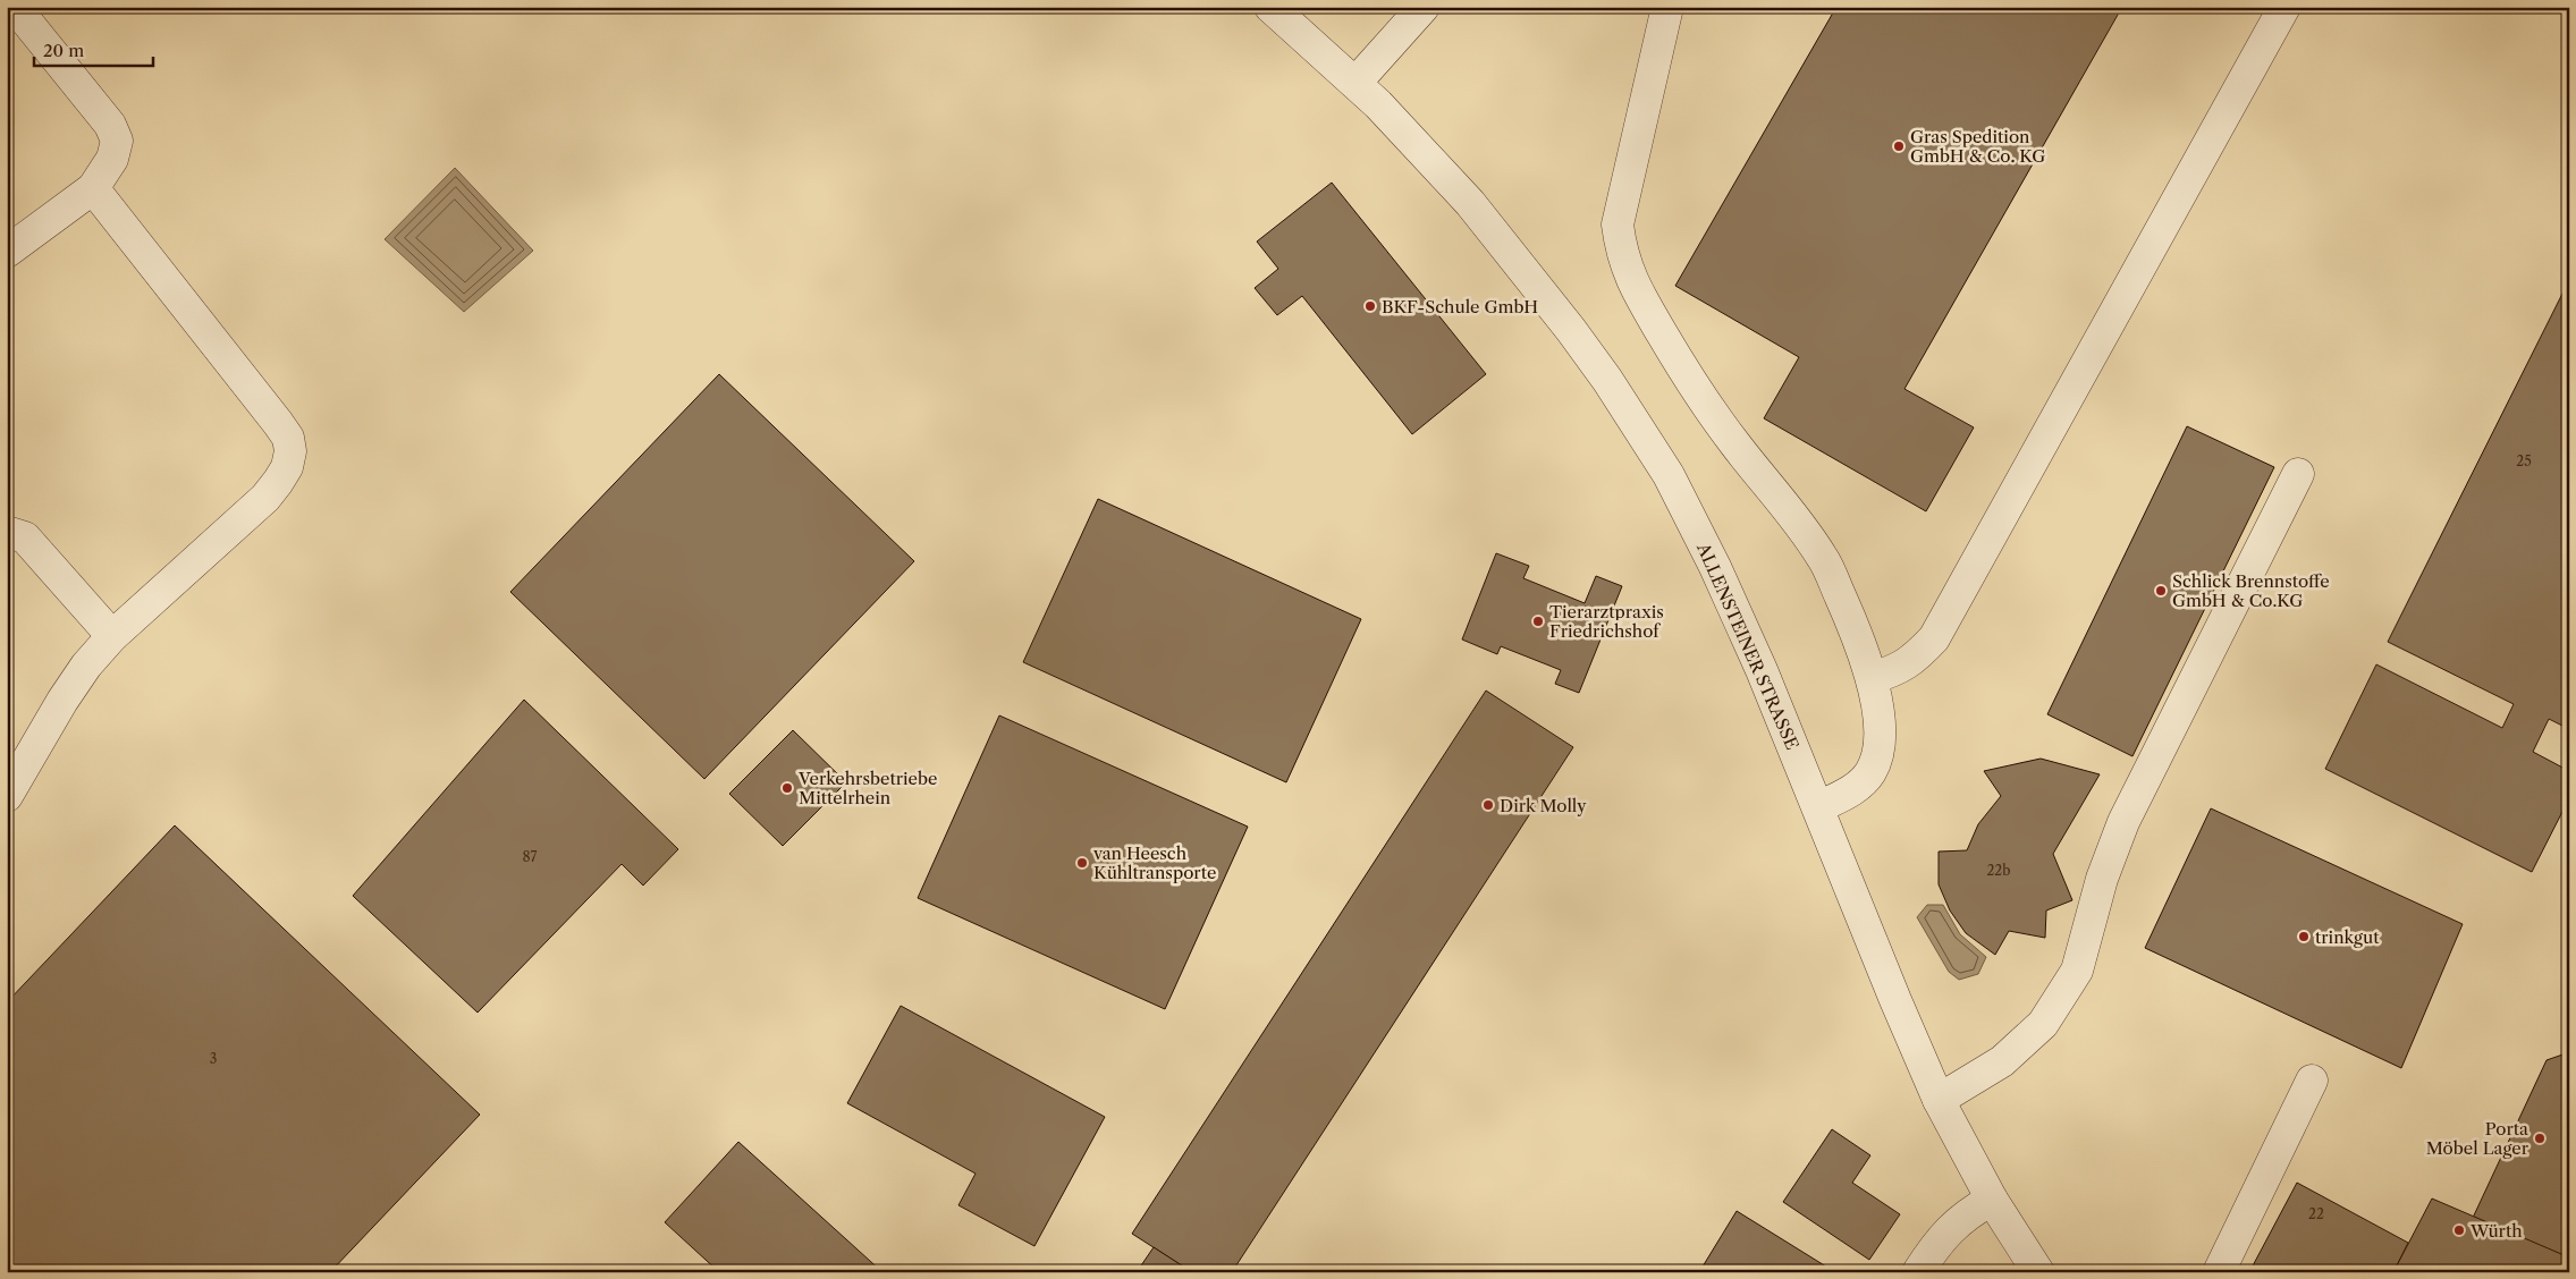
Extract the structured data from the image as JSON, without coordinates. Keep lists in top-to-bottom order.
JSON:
{
  "streets": {
    "street": ["ALLENSTEINER STRASSE"]
  },
  "places": [
    "Gras Spedition GmbH & Co. KG",
    "BKF-Schule GmbH",
    "Schlick Brennstoffe GmbH & Co.KG",
    "Tierarztpraxis Friedrichshof",
    "Verkehrsbetriebe Mittelrhein",
    "Dirk Molly",
    "van Heesch Kühltransporte",
    "trinkgut",
    "Porta Möbel Lager",
    "Würth"
  ],
  "house_numbers": [
    "25",
    "87",
    "22b",
    "3",
    "22"
  ],
  "scale_bar": "20 m"
}
